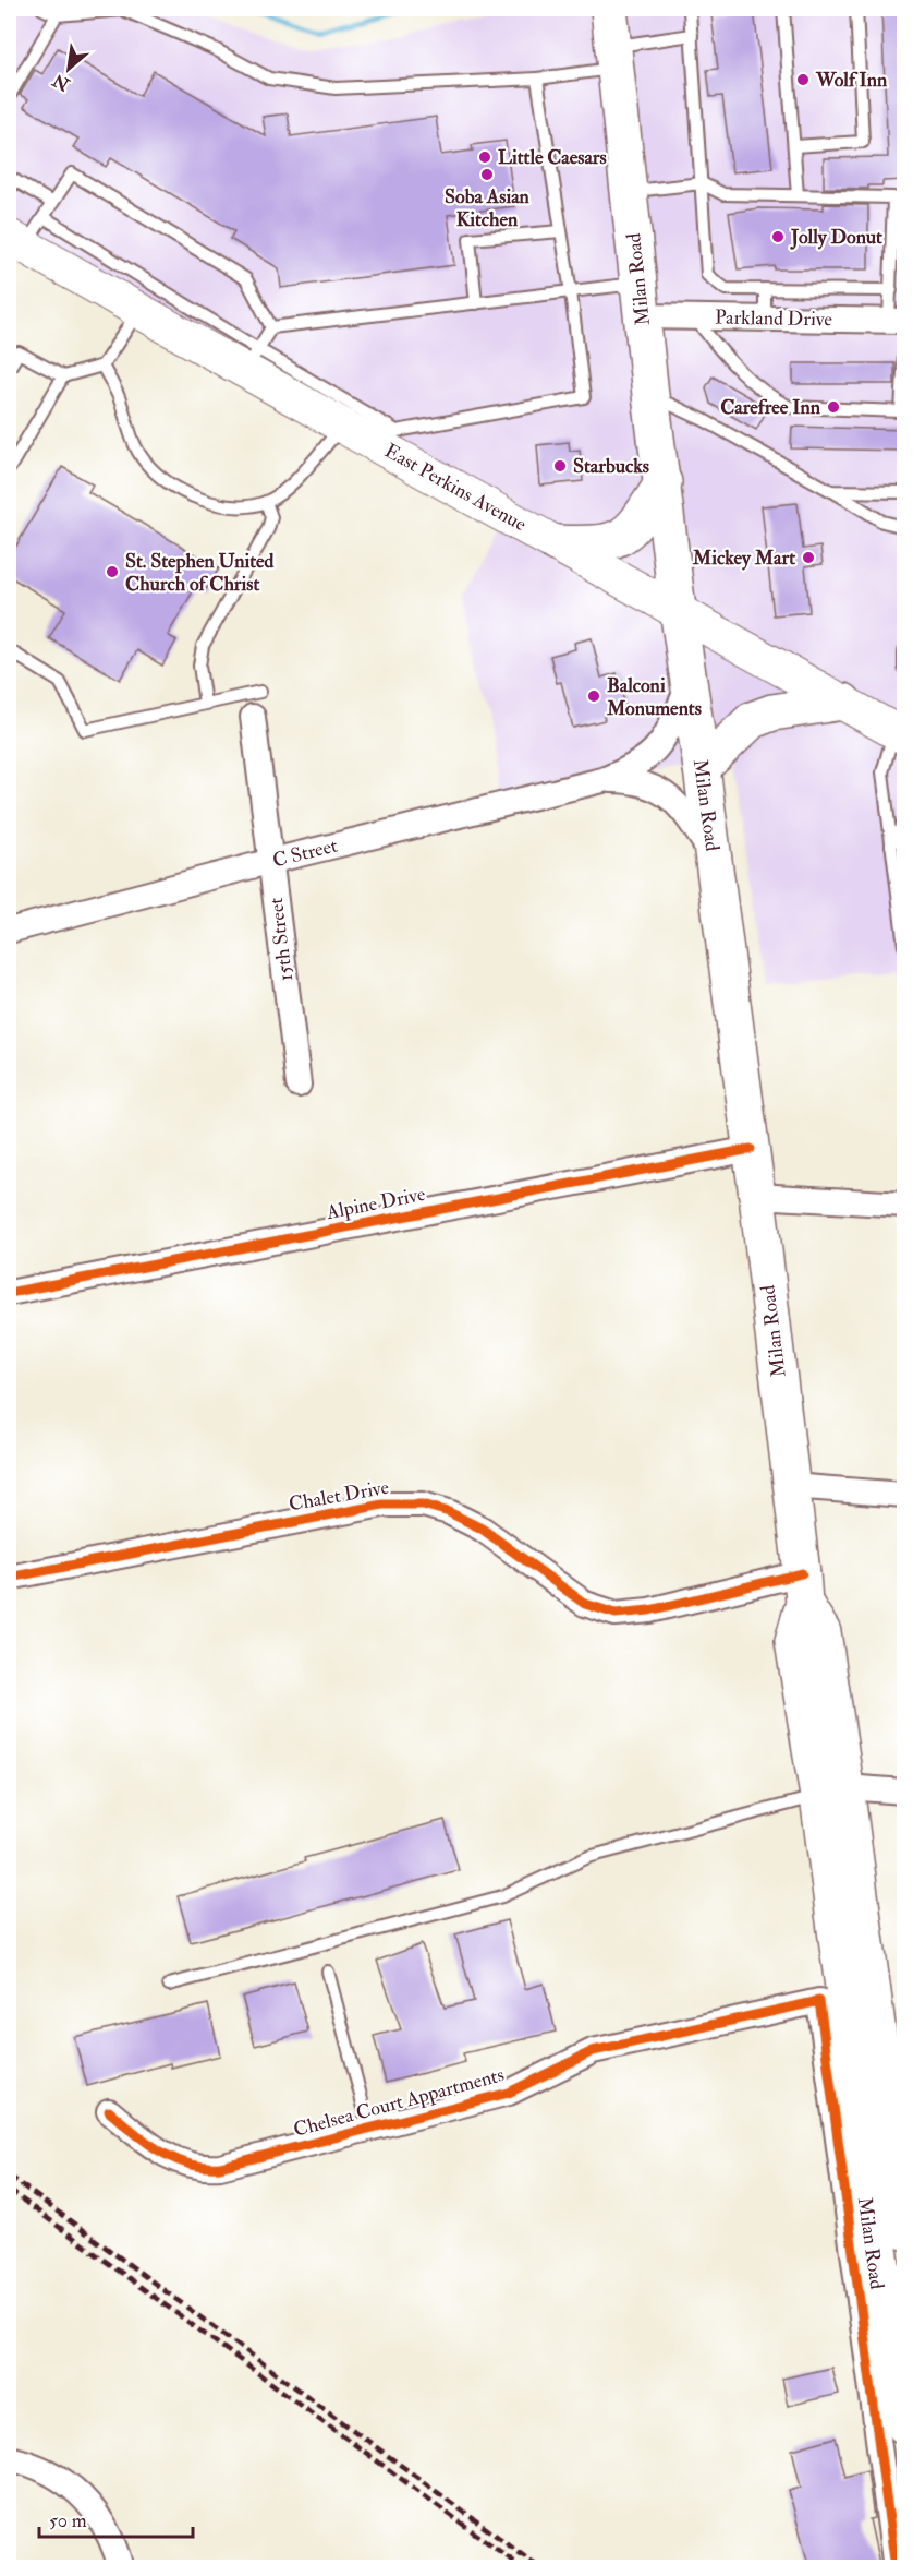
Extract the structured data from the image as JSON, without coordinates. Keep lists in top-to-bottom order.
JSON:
{
  "streets": {
    "main road": ["Milan Road", "East Perkins Avenue"],
    "street": [
      "Parkland Drive",
      "C Street",
      "15th Street",
      "Alpine Drive",
      "Chalet Drive",
      "Chelsea Court Appartments"
    ]
  },
  "crossings": [
    ["Milan Road", "Parkland Drive"],
    ["Milan Road", "East Perkins Avenue"],
    ["Milan Road", "C Street"],
    ["Milan Road", "Alpine Drive"],
    ["Milan Road", "Chalet Drive"],
    ["Milan Road", "Chelsea Court Appartments"],
    ["C Street", "15th Street"]
  ],
  "places": [
    "Wolf Inn",
    "Little Caesars",
    "Soba Asian Kitchen",
    "Jolly Donut",
    "Carefree Inn",
    "Starbucks",
    "Mickey Mart",
    "St. Stephen United Church of Christ",
    "Balconi Monuments"
  ],
  "scale_bar": "50 m",
  "north": "bottom left"
}
